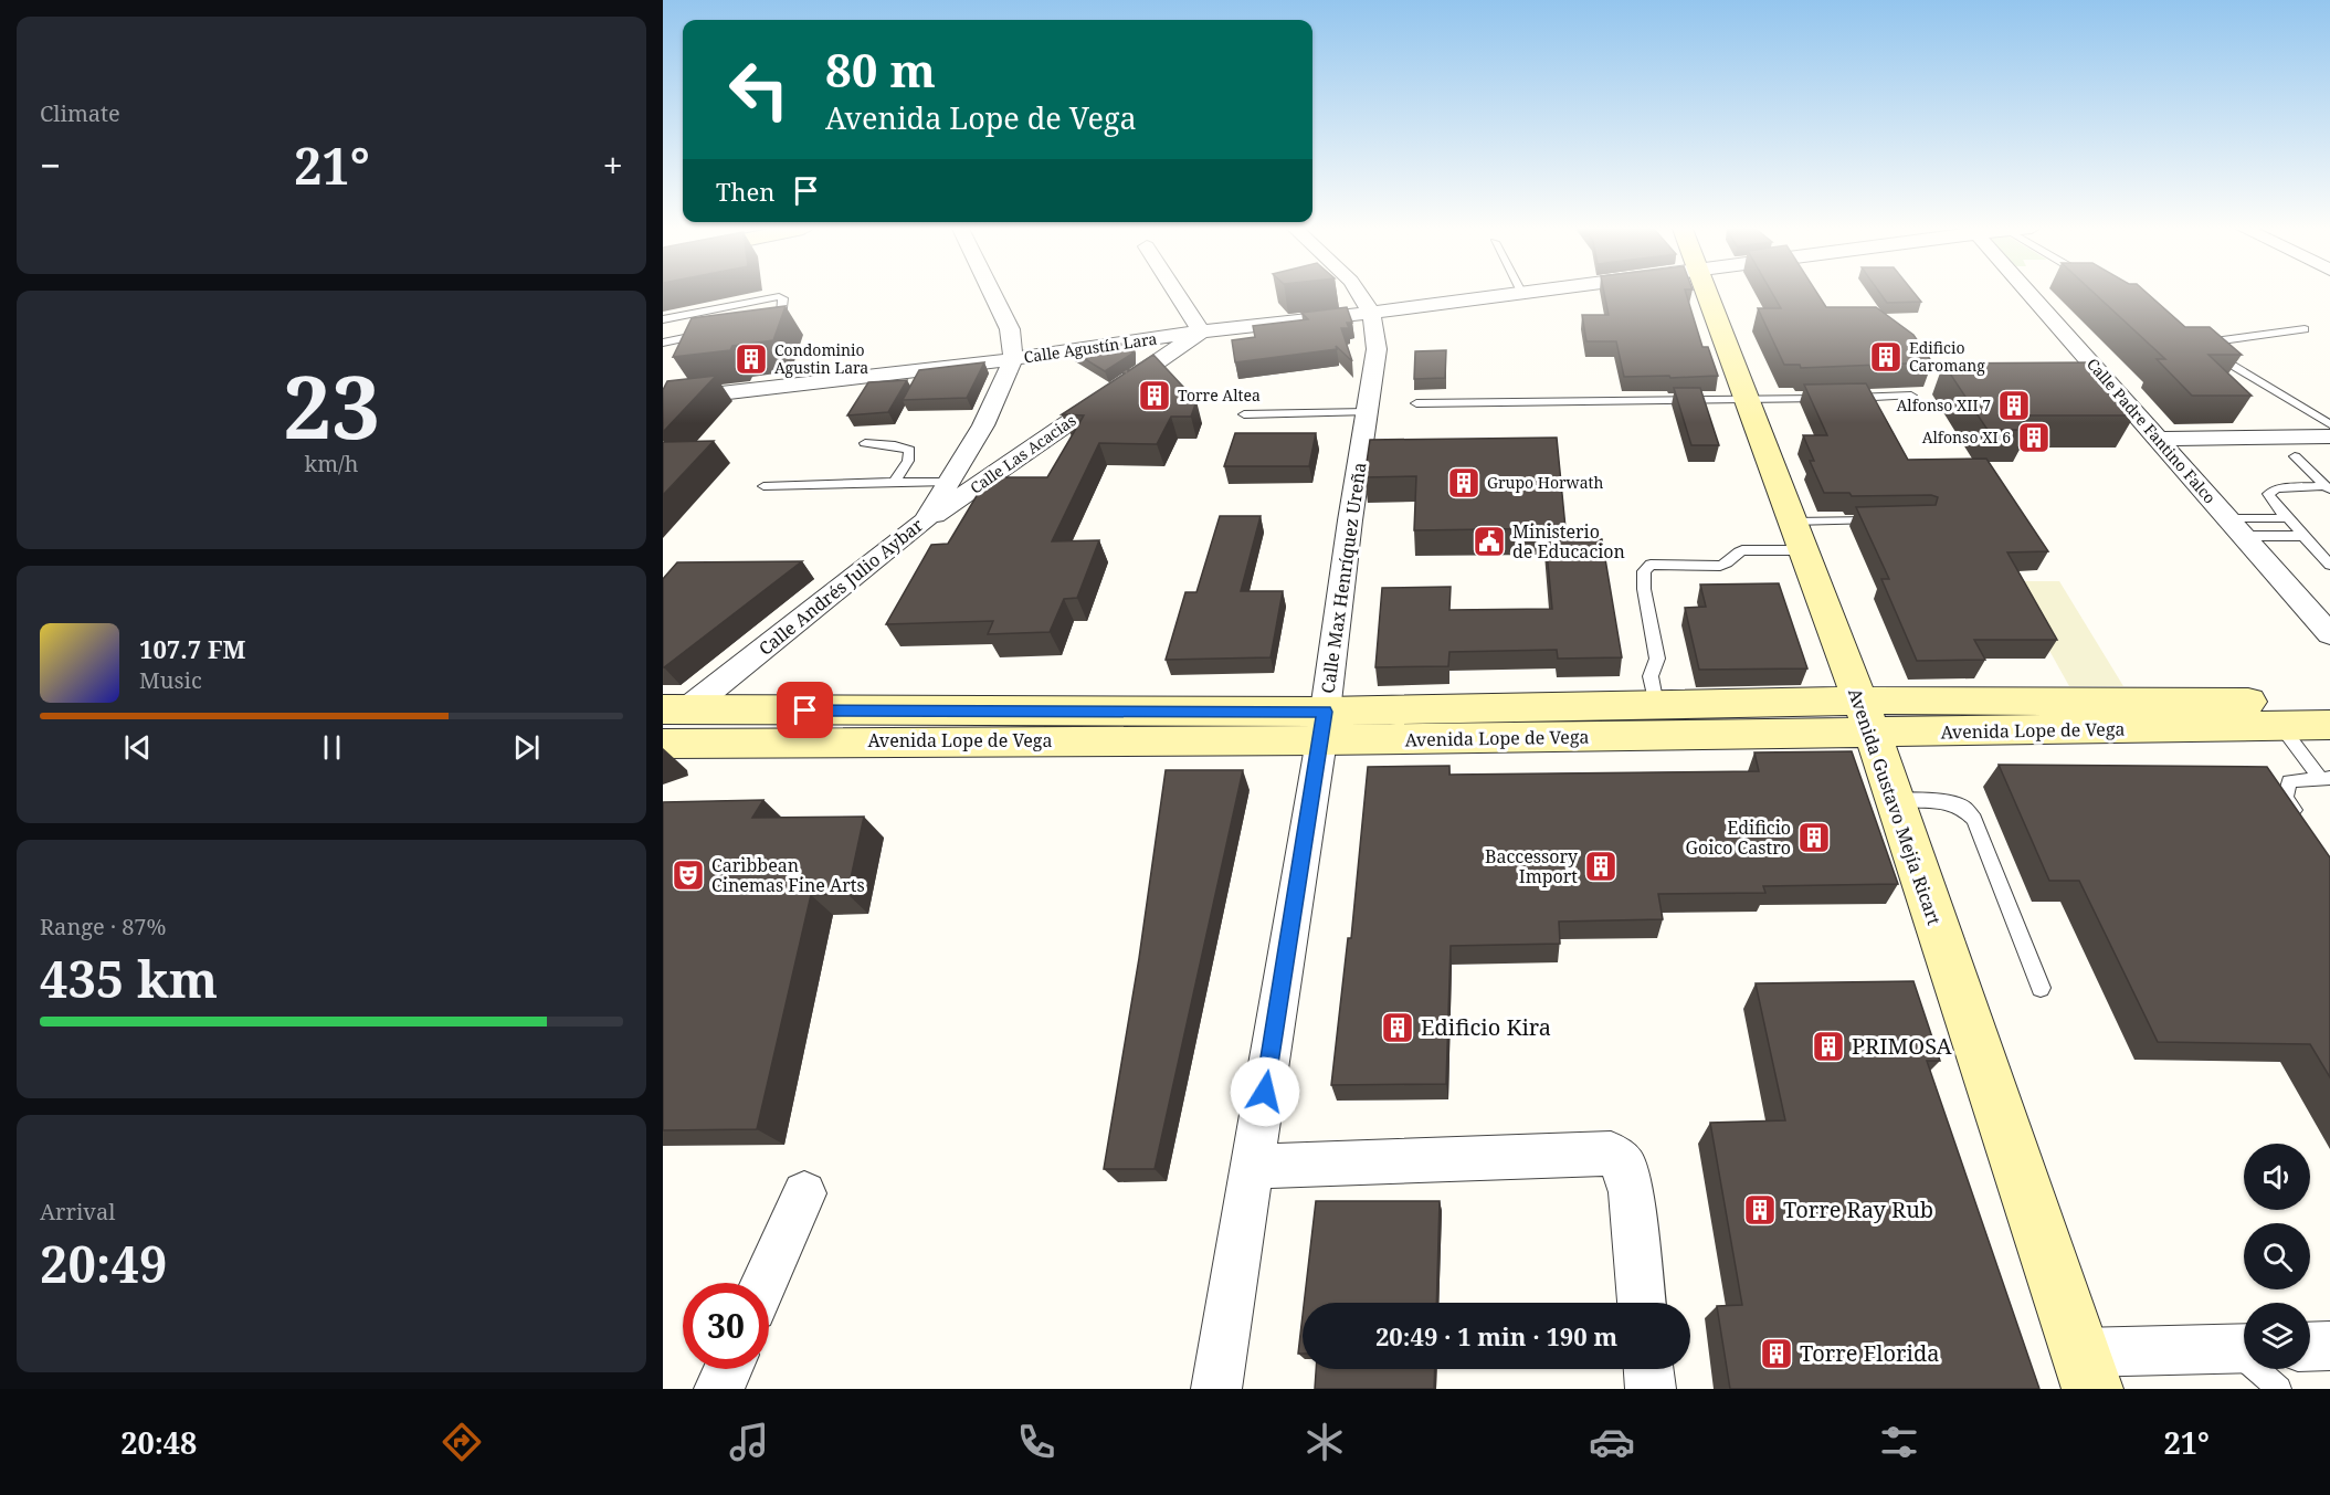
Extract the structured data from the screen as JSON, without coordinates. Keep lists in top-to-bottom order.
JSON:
{
  "streets": {
    "main road": ["Avenida Lope de Vega", "Avenida Gustavo Mejía Ricart"],
    "street": [
      "Calle Agustín Lara",
      "Calle Padre Fantino Falco",
      "Calle Las Acacias",
      "Calle Max Henríquez Ureña",
      "Calle Andrés Julio Aybar"
    ]
  },
  "crossings": [
    ["Calle Agustín Lara", "Calle Las Acacias"],
    ["Calle Agustín Lara", "Calle Max Henríquez Ureña"],
    ["Calle Agustín Lara", "Calle Andrés Julio Aybar"],
    ["Calle Las Acacias", "Calle Andrés Julio Aybar"],
    ["Calle Max Henríquez Ureña", "Avenida Lope de Vega"],
    ["Calle Andrés Julio Aybar", "Avenida Lope de Vega"],
    ["Avenida Lope de Vega", "Avenida Gustavo Mejía Ricart"]
  ],
  "places": {
    "building": [
      "Edificio Caromang",
      "Condominio Agustin Lara",
      "Torre Altea",
      "Alfonso XII 7",
      "Alfonso XI 6",
      "Grupo Horwath",
      "Edificio Goico Castro",
      "Baccessory Import",
      "Edificio Kira",
      "PRIMOSA",
      "Torre Ray Rub",
      "Torre Florida"
    ],
    "public building": ["Ministerio de Educacion"],
    "theatre": ["Caribbean Cinemas Fine Arts"]
  },
  "page": {
    "tile": [
      "Climate",
      ["23", "km/h"],
      ["Range · 87%", "435 km"],
      ["Arrival", "20:49"]
    ],
    "turn": ["80 m", "Avenida Lope de Vega"],
    "heat": ["−", "21°", "+"],
    "then": "Then",
    "song": ["107.7 FM", "Music"],
    "limit": "30",
    "trip": "20:49 · 1 min · 190 m",
    "tabs": ["20:48", "21°"]
  }
}
